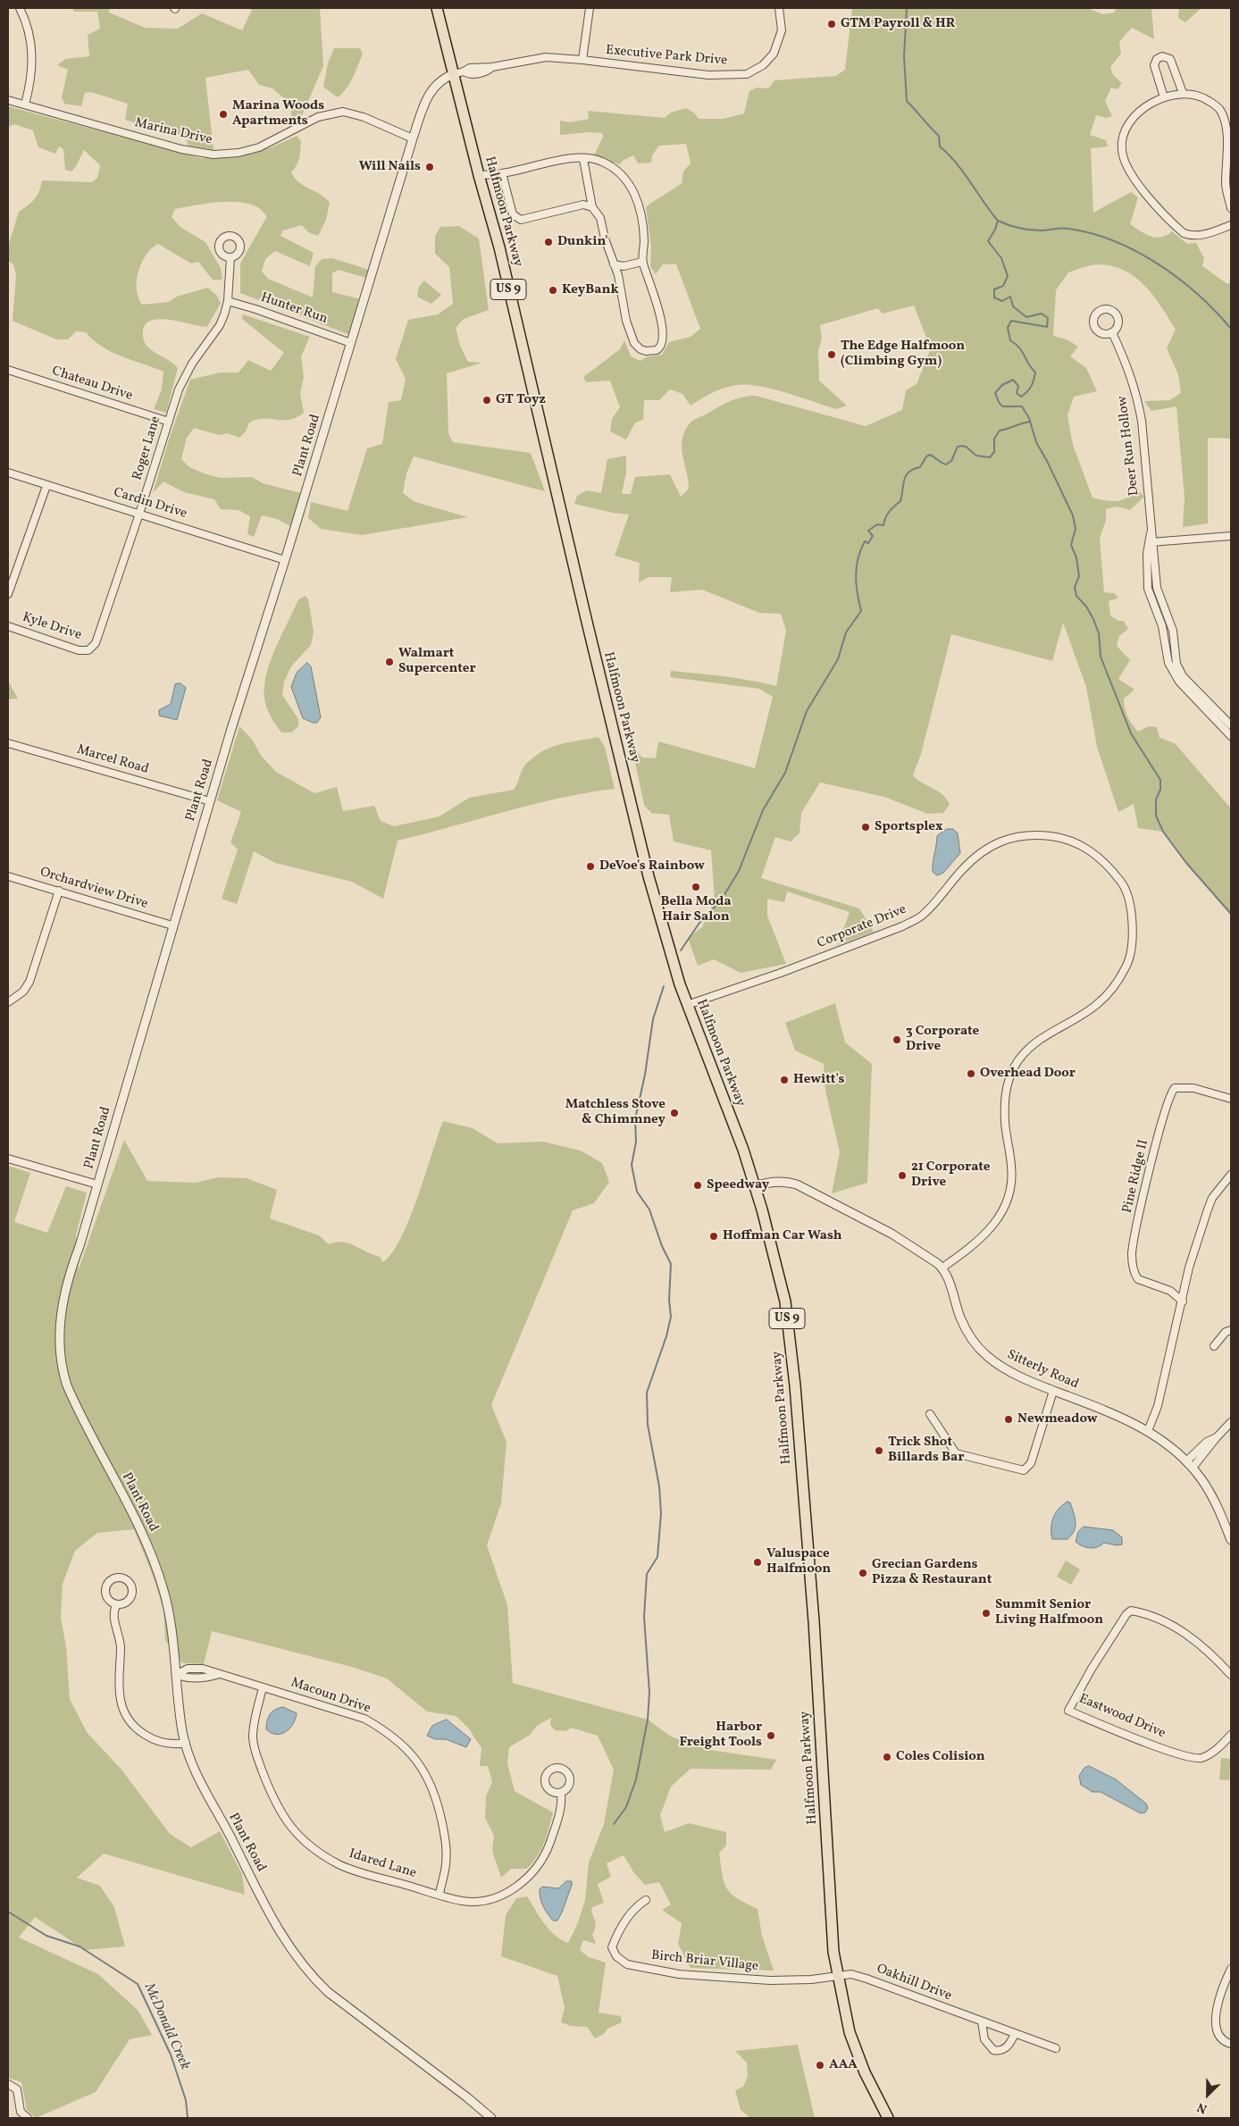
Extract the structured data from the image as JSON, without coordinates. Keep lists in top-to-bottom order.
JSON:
{
  "streets": {
    "main road": ["Halfmoon Parkway", "US 9"],
    "street": [
      "Executive Park Drive",
      "Marina Drive",
      "Hunter Run",
      "Chateau Drive",
      "Plant Road",
      "Deer Run Hollow",
      "Roger Lane",
      "Cardin Drive",
      "Kyle Drive",
      "Marcel Road",
      "Orchardview Drive",
      "Corporate Drive",
      "Pine Ridge II",
      "Sitterly Road",
      "Macoun Drive",
      "Eastwood Drive",
      "Idared Lane",
      "Birch Briar Village",
      "Oakhill Drive"
    ]
  },
  "crossings": [
    ["Executive Park Drive", "Halfmoon Parkway"],
    ["Executive Park Drive", "Plant Road"],
    ["Marina Drive", "Plant Road"],
    ["Halfmoon Parkway", "Plant Road"],
    ["Halfmoon Parkway", "Corporate Drive"],
    ["Halfmoon Parkway", "Birch Briar Village"],
    ["Halfmoon Parkway", "Oakhill Drive"],
    ["Hunter Run", "Plant Road"],
    ["Hunter Run", "Roger Lane"],
    ["Chateau Drive", "Roger Lane"],
    ["Plant Road", "Cardin Drive"],
    ["Plant Road", "Marcel Road"],
    ["Plant Road", "Orchardview Drive"],
    ["Plant Road", "Macoun Drive"],
    ["Roger Lane", "Cardin Drive"],
    ["Roger Lane", "Kyle Drive"],
    ["Corporate Drive", "Sitterly Road"],
    ["Macoun Drive", "Idared Lane"],
    ["Birch Briar Village", "Oakhill Drive"]
  ],
  "water": ["McDonald Creek"],
  "places": [
    "GTM Payroll & HR",
    "Marina Woods Apartments",
    "Will Nails",
    "Dunkin'",
    "KeyBank",
    "The Edge Halfmoon (Climbing Gym)",
    "GT Toyz",
    "Walmart Supercenter",
    "Sportsplex",
    "DeVoe's Rainbow",
    "Bella Moda Hair Salon",
    "3 Corporate Drive",
    "Overhead Door",
    "Hewitt's",
    "Matchless Stove & Chimmney",
    "21 Corporate Drive",
    "Speedway",
    "Hoffman Car Wash",
    "Newmeadow",
    "Trick Shot Billards Bar",
    "Valuspace Halfmoon",
    "Grecian Gardens Pizza & Restaurant",
    "Summit Senior Living Halfmoon",
    "Harbor Freight Tools",
    "Coles Colision",
    "AAA"
  ],
  "north": "bottom left"
}
